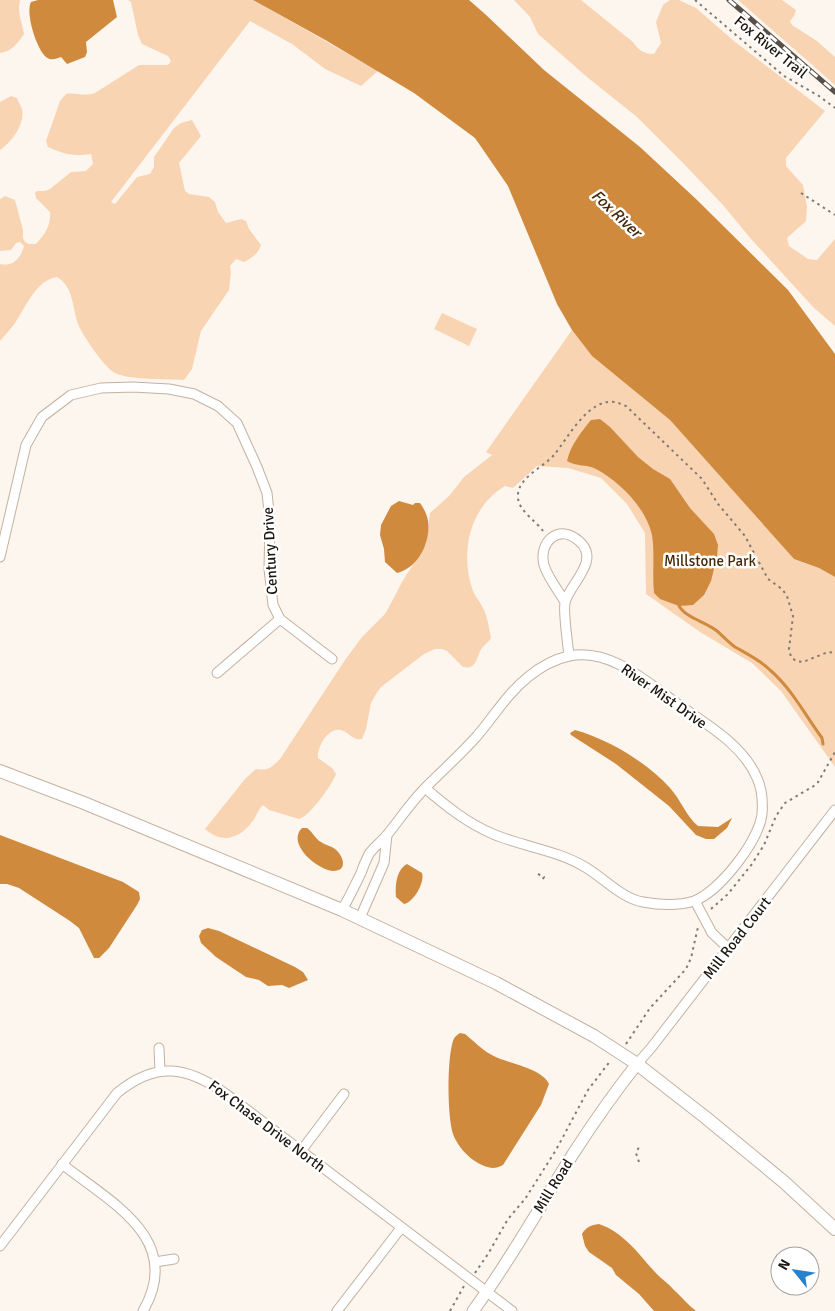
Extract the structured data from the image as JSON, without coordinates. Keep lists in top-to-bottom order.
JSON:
{
  "streets": {
    "street": [
      "Century Drive",
      "River Mist Drive",
      "Mill Road Court",
      "Fox Chase Drive North",
      "Mill Road"
    ],
    "path": ["Fox River Trail"]
  },
  "crossings": [
    ["Mill Road Court", "Mill Road"],
    ["Fox Chase Drive North", "Mill Road"]
  ],
  "water": ["Fox River"],
  "parks": ["Millstone Park"],
  "north": "top left"
}
